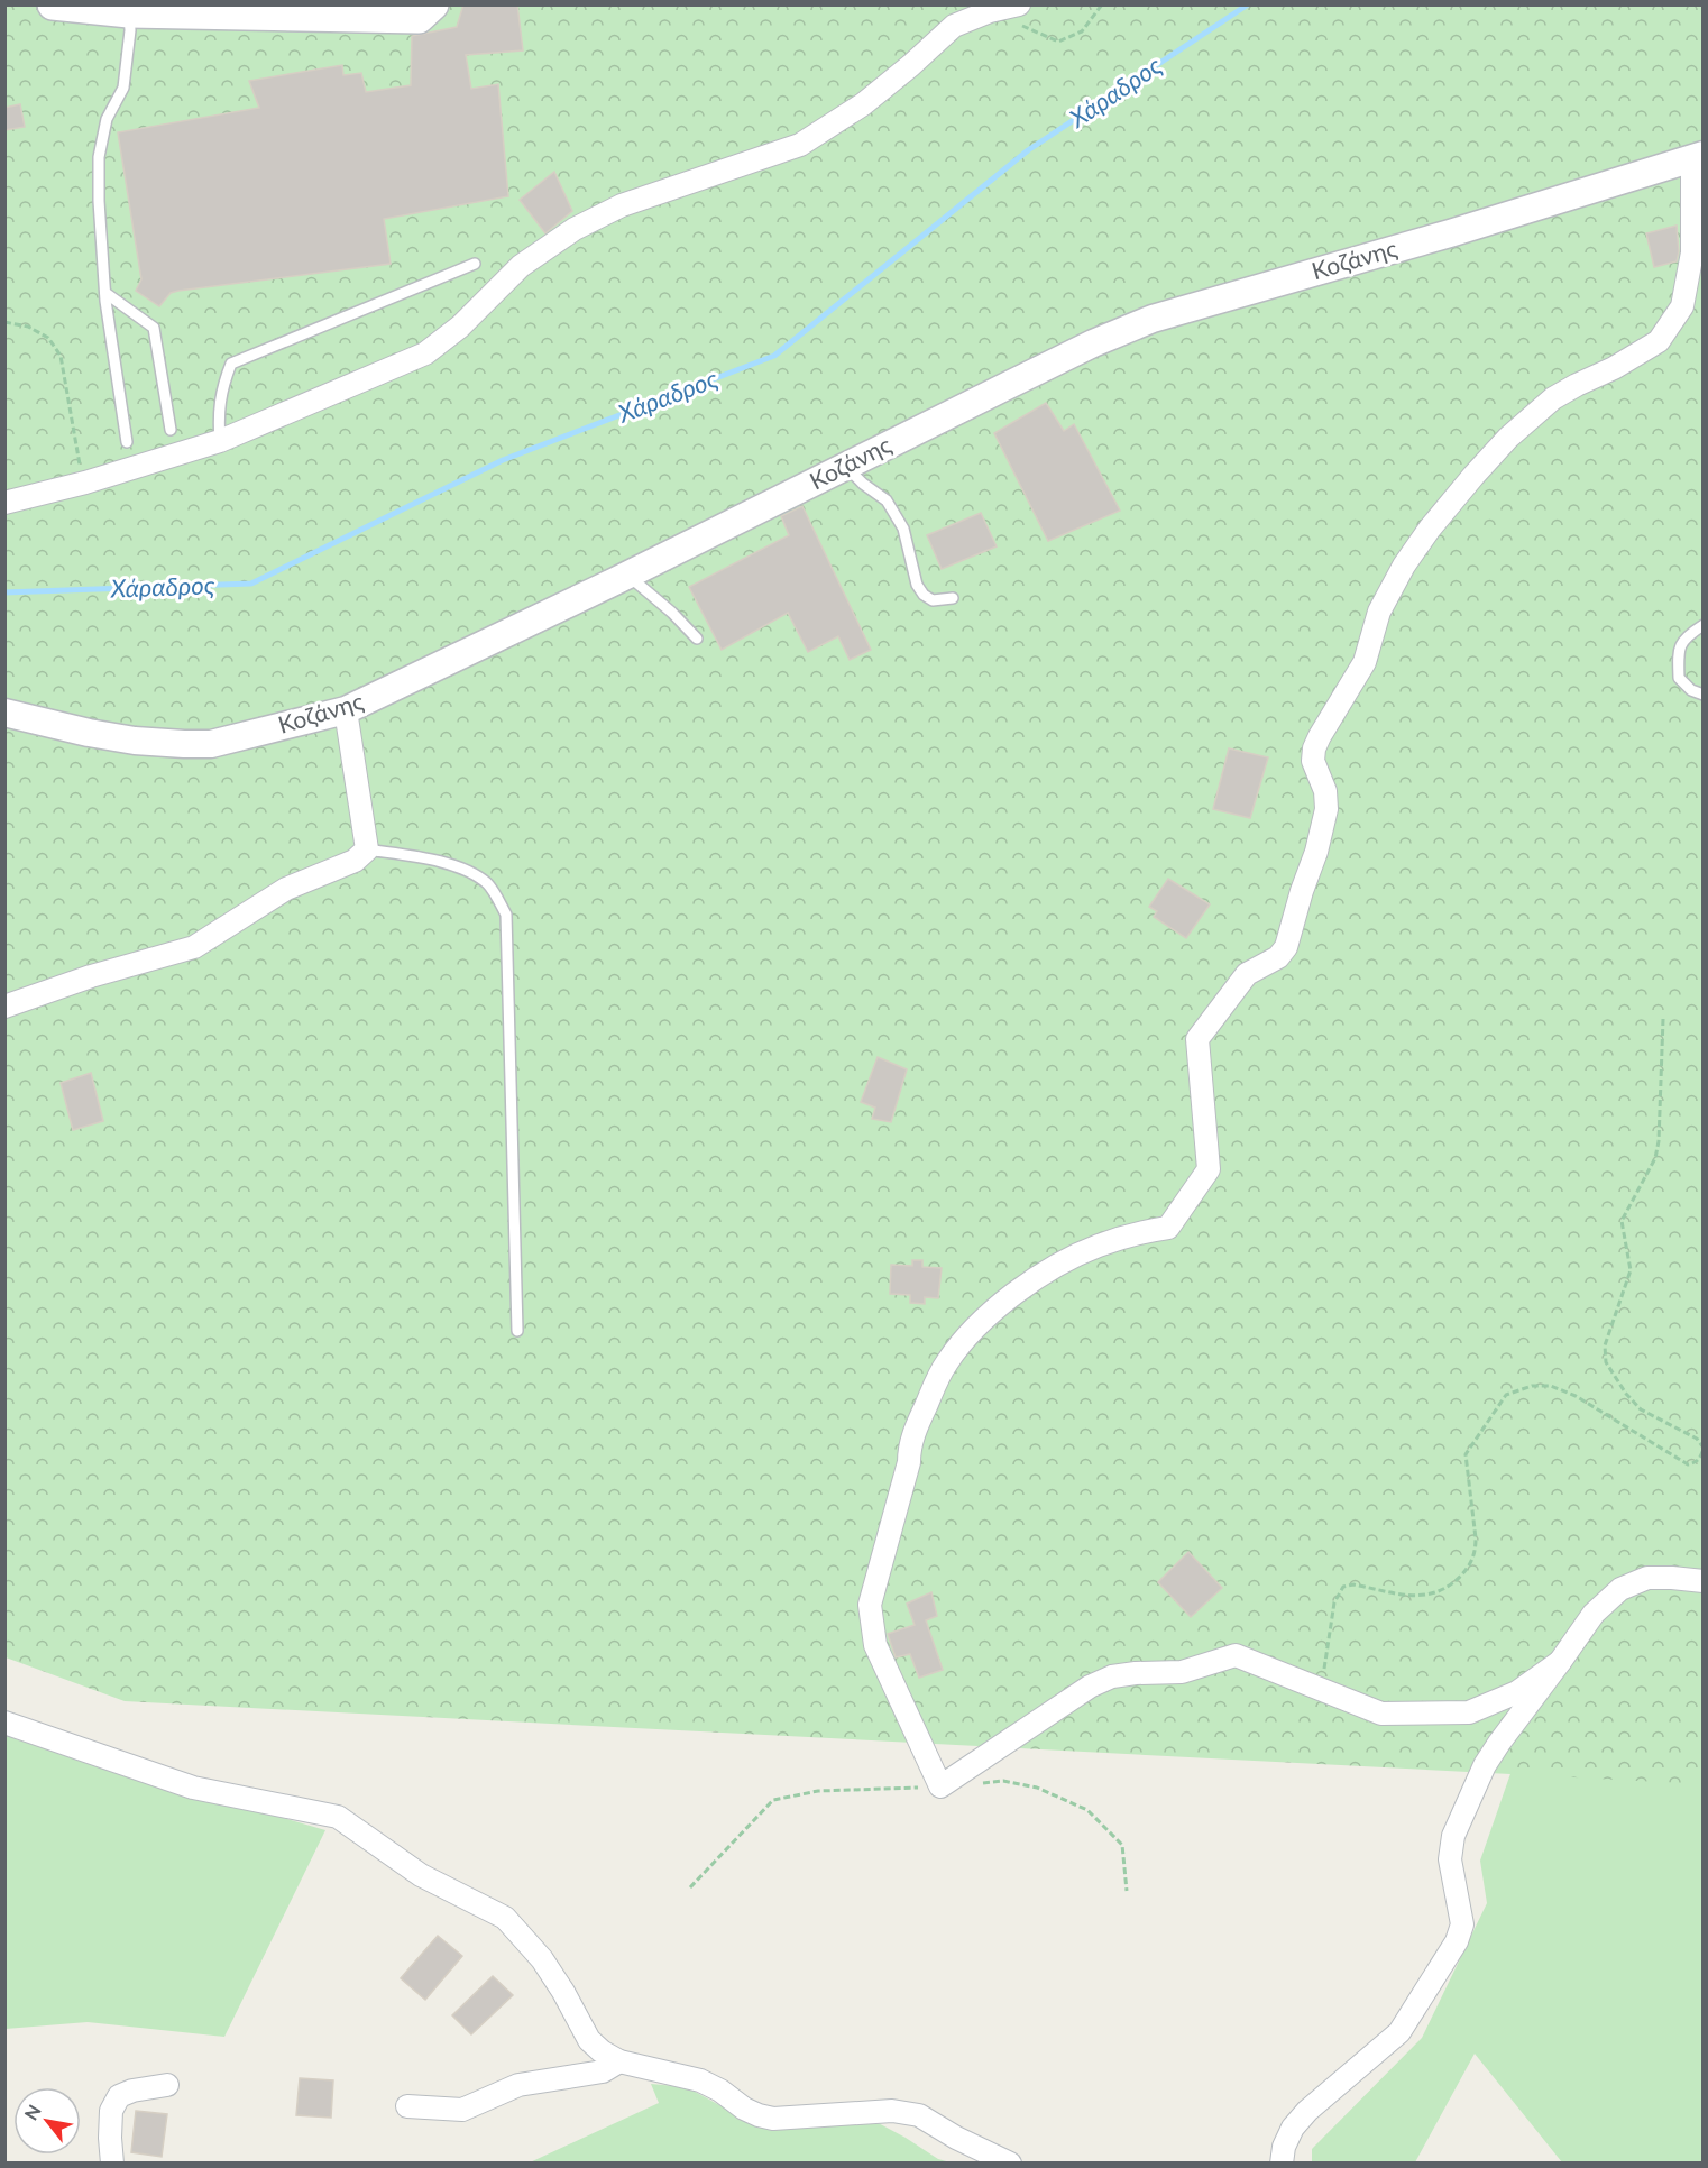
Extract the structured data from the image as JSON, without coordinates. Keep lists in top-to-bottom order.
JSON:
{
  "streets": {
    "street": ["Κοζάνης"]
  },
  "water": ["Χάραδρος"],
  "north": "top left"
}
